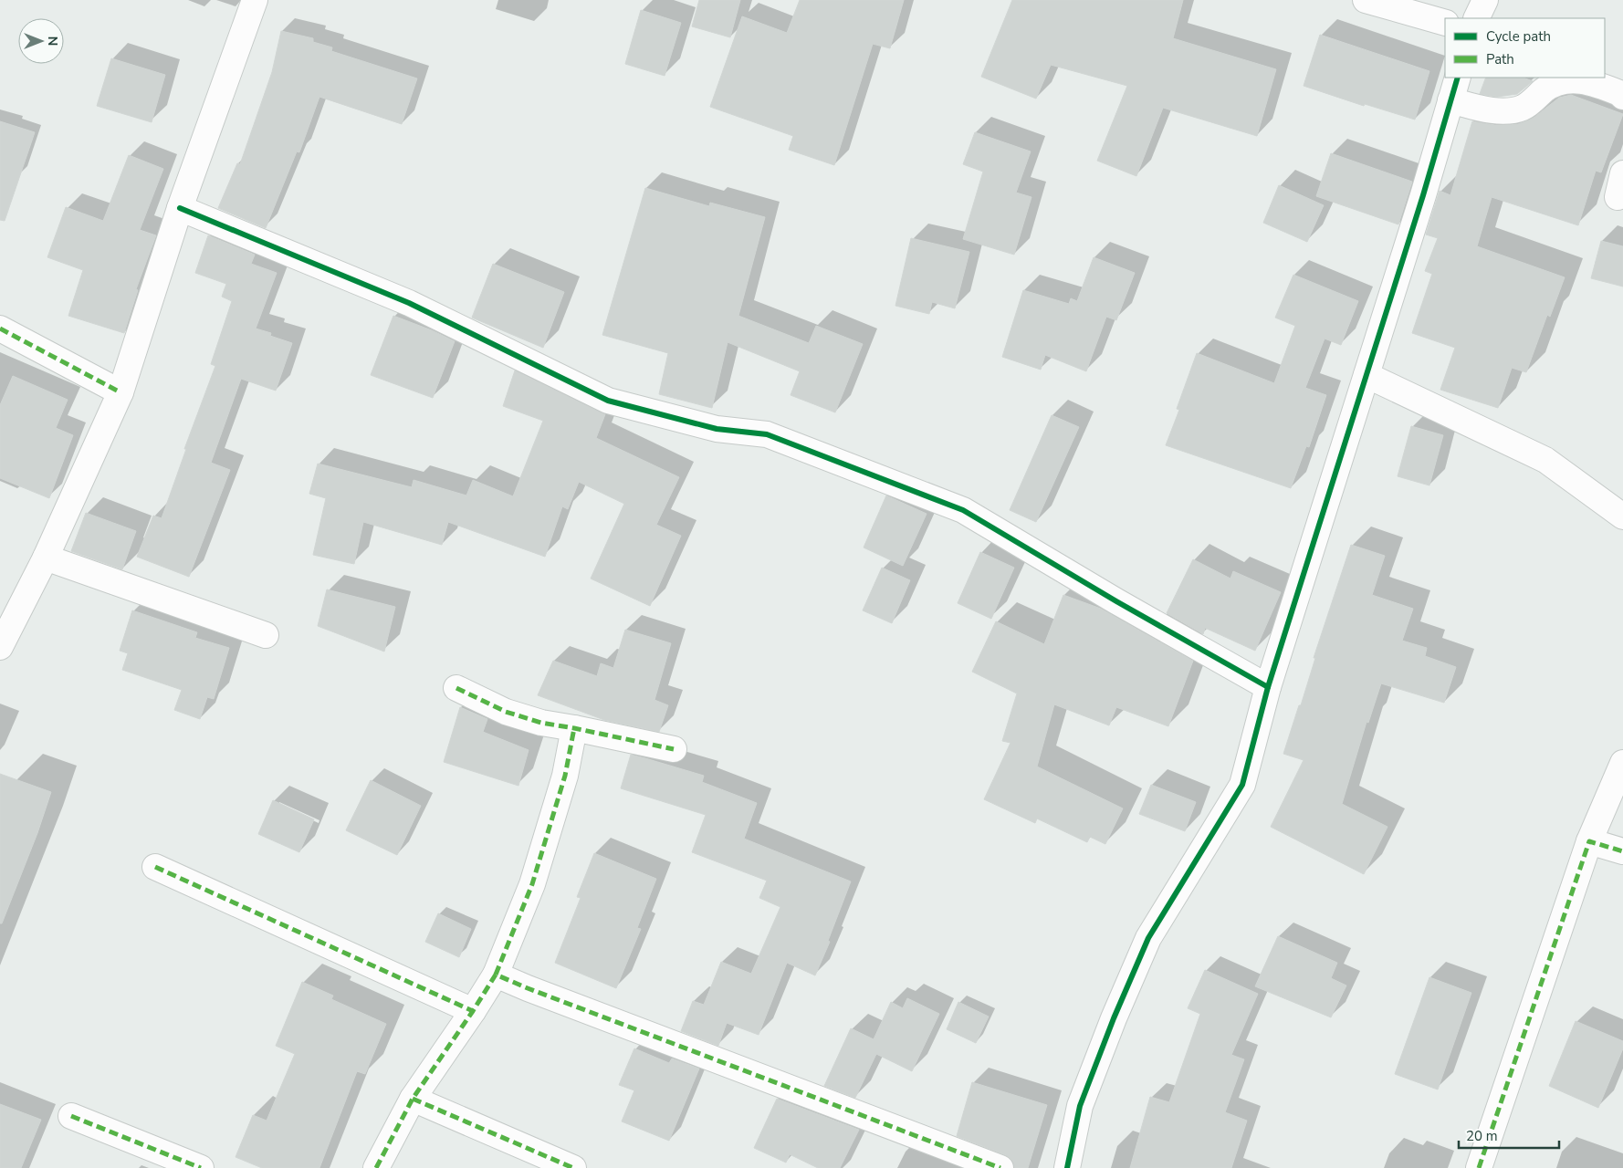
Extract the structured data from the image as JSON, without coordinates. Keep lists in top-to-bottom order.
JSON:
{
  "legend": ["Cycle path", "Path"],
  "scale_bar": "20 m",
  "north": "right"
}
